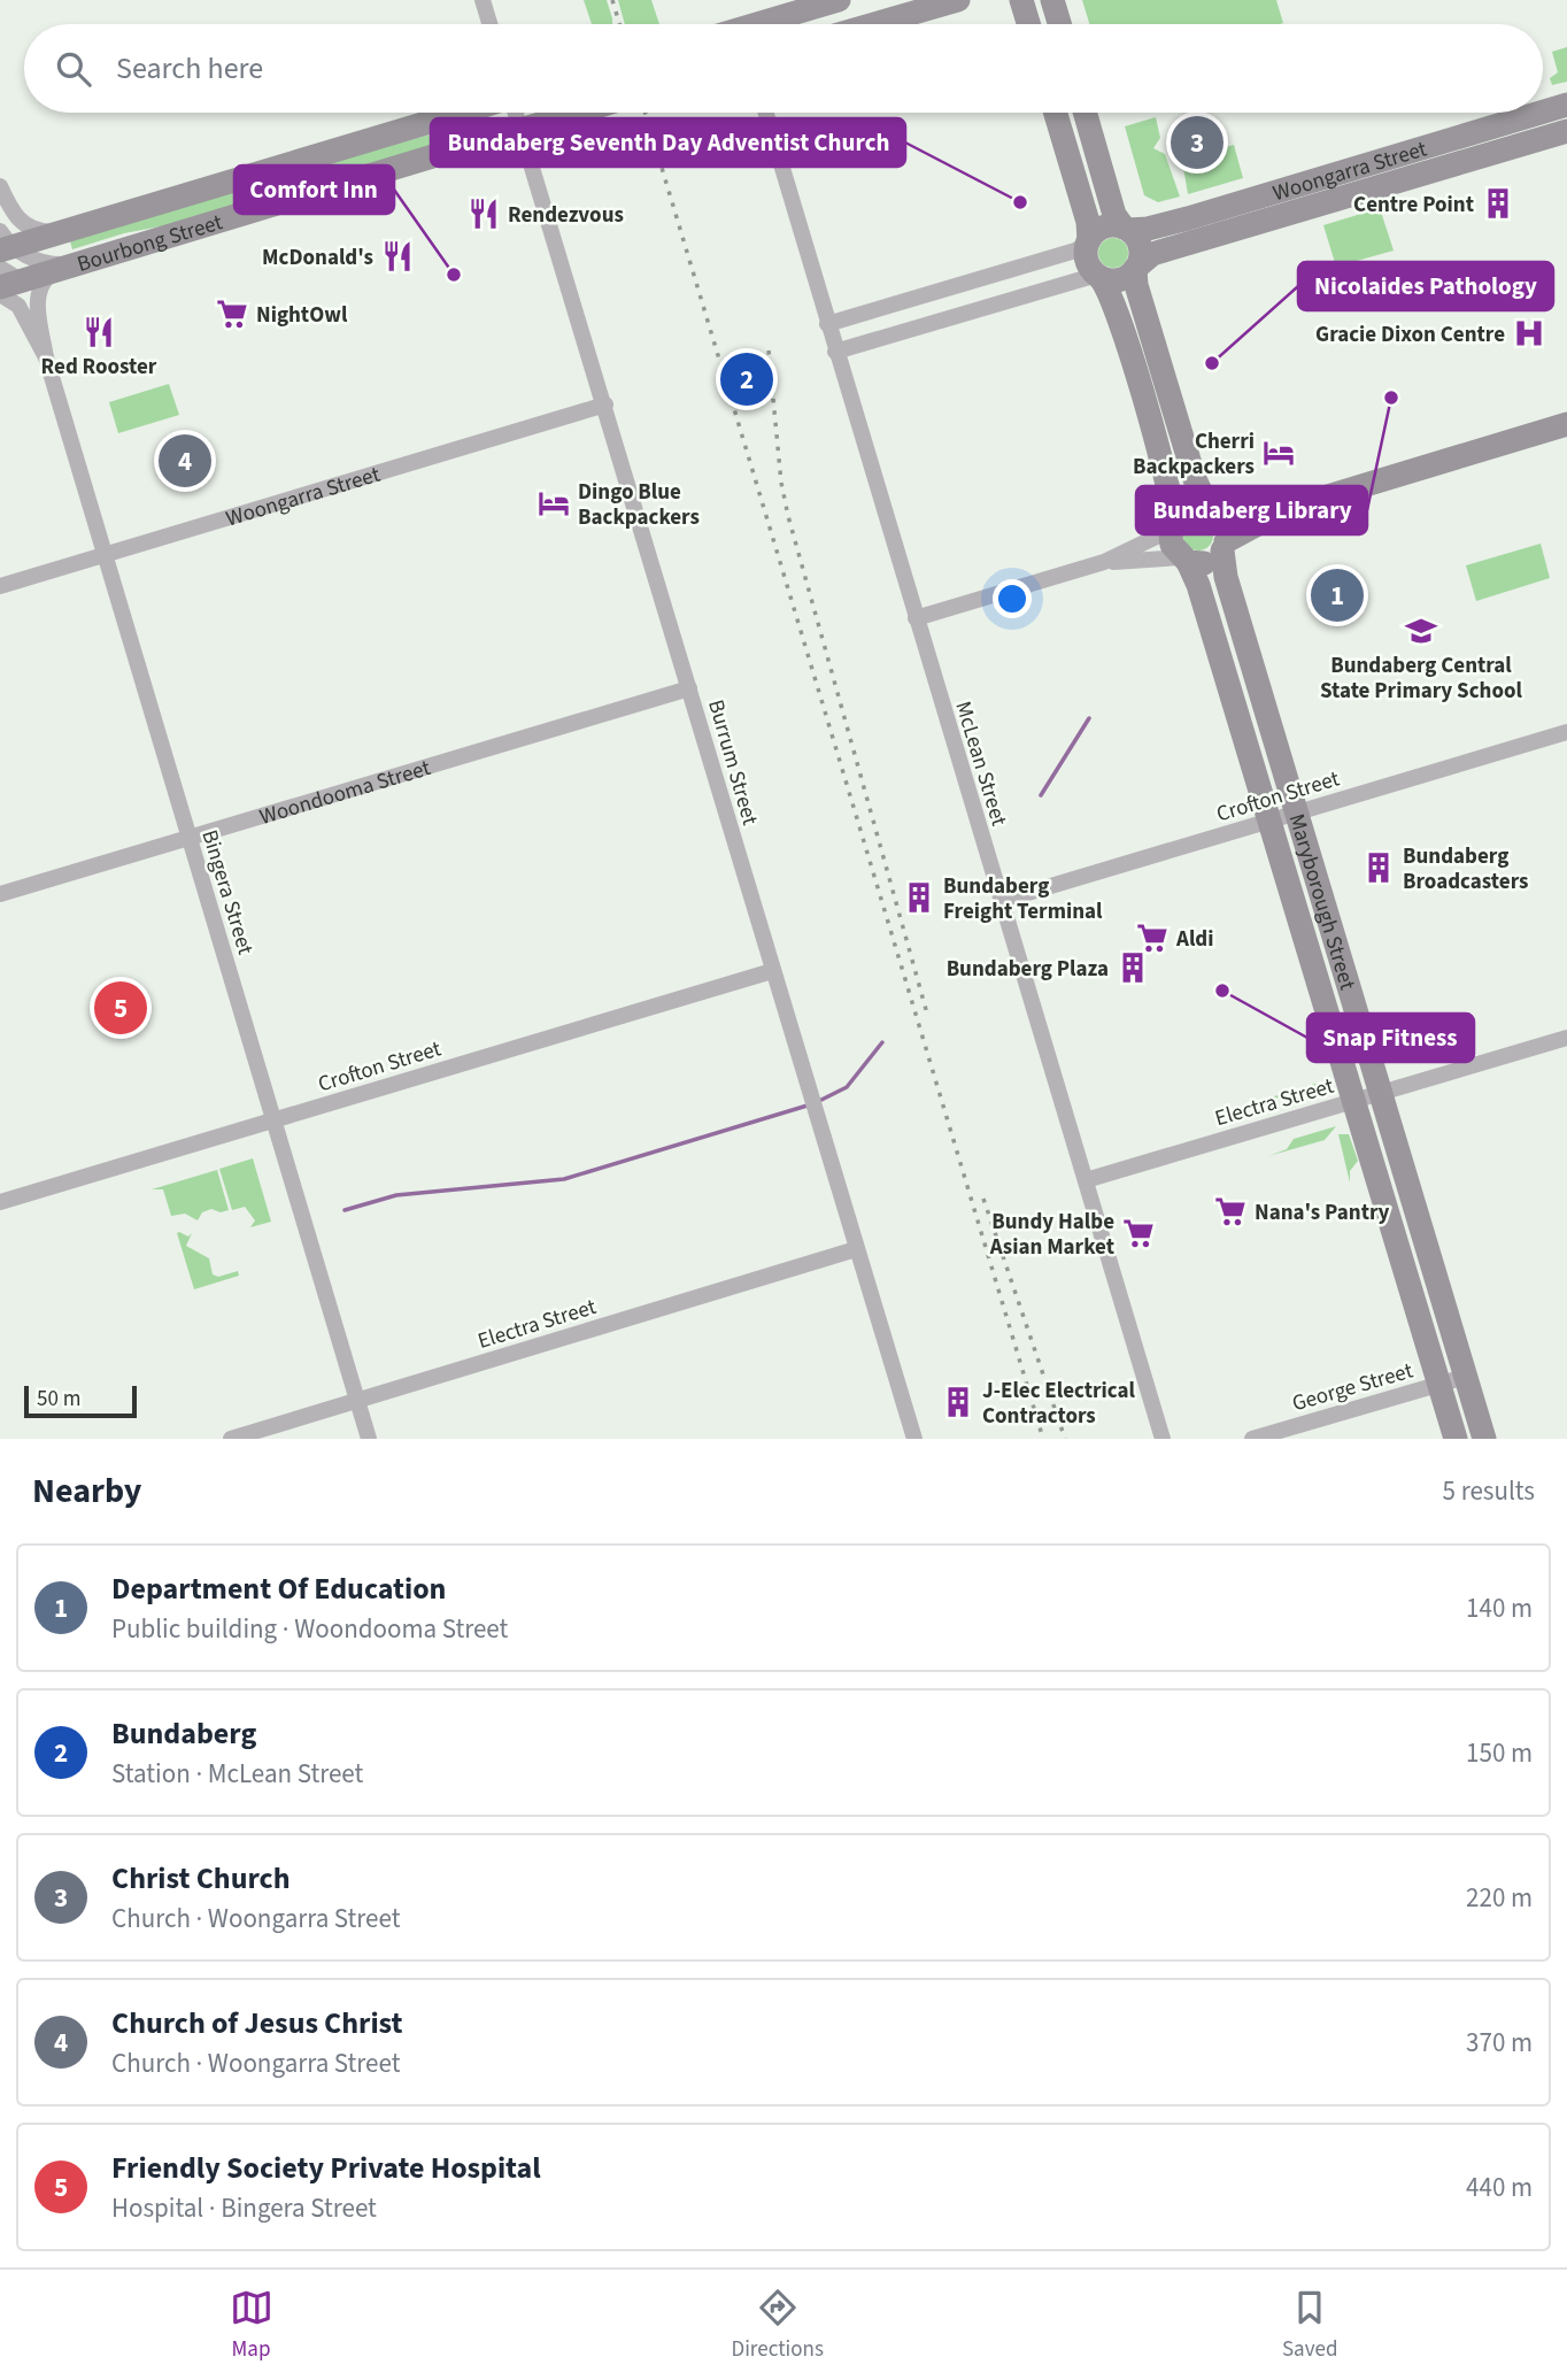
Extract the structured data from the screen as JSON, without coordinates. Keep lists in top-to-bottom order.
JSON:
{
  "streets": {
    "street": [
      "Woongarra Street",
      "Bourbong Street",
      "Burrum Street",
      "McLean Street",
      "Woondooma Street",
      "Crofton Street",
      "Bingera Street",
      "Maryborough Street",
      "Electra Street",
      "George Street"
    ]
  },
  "crossings": [
    ["Woongarra Street", "Burrum Street"],
    ["Woongarra Street", "Bingera Street"],
    ["Bourbong Street", "Burrum Street"],
    ["Burrum Street", "Woondooma Street"],
    ["Burrum Street", "Crofton Street"],
    ["Burrum Street", "Electra Street"],
    ["McLean Street", "Crofton Street"],
    ["McLean Street", "Electra Street"],
    ["Woondooma Street", "Bingera Street"],
    ["Crofton Street", "Bingera Street"],
    ["Crofton Street", "Maryborough Street"],
    ["Bingera Street", "Electra Street"],
    ["Maryborough Street", "Electra Street"],
    ["Maryborough Street", "George Street"]
  ],
  "places": {
    "other": [
      "Bundaberg Seventh Day Adventist Church",
      "Comfort Inn",
      "Nicolaides Pathology",
      "Bundaberg Library",
      "Snap Fitness"
    ],
    "building": [
      "Centre Point",
      "Bundaberg Broadcasters",
      "Bundaberg Freight Terminal",
      "Bundaberg Plaza",
      "J-Elec Electrical Contractors"
    ],
    "restaurant": ["Rendezvous", "McDonald's", "Red Rooster"],
    "supermarket": [
      "NightOwl",
      "Aldi",
      "Nana's Pantry",
      "Bundy Halbe Asian Market"
    ],
    "hospital": ["Gracie Dixon Centre"],
    "hotel": ["Cherri Backpackers", "Dingo Blue Backpackers"],
    "school or university": ["Bundaberg Central State Primary School"]
  },
  "scale_bar": "50 m",
  "page": {
    "search": "Search here",
    "pins": [
      "3",
      "2",
      "4",
      "1",
      "5"
    ],
    "scale": "50 m",
    "heading": ["Nearby", "5 results"],
    "list": [
      {
        "mark": "1",
        "name": "Department Of Education",
        "note": "Public building · Woondooma Street",
        "value": "140 m"
      },
      {
        "mark": "2",
        "name": "Bundaberg",
        "note": "Station · McLean Street",
        "value": "150 m"
      },
      {
        "mark": "3",
        "name": "Christ Church",
        "note": "Church · Woongarra Street",
        "value": "220 m"
      },
      {
        "mark": "4",
        "name": "Church of Jesus Christ",
        "note": "Church · Woongarra Street",
        "value": "370 m"
      },
      {
        "mark": "5",
        "name": "Friendly Society Private Hospital",
        "note": "Hospital · Bingera Street",
        "value": "440 m"
      }
    ],
    "nav": ["Map", "Directions", "Saved"]
  }
}
